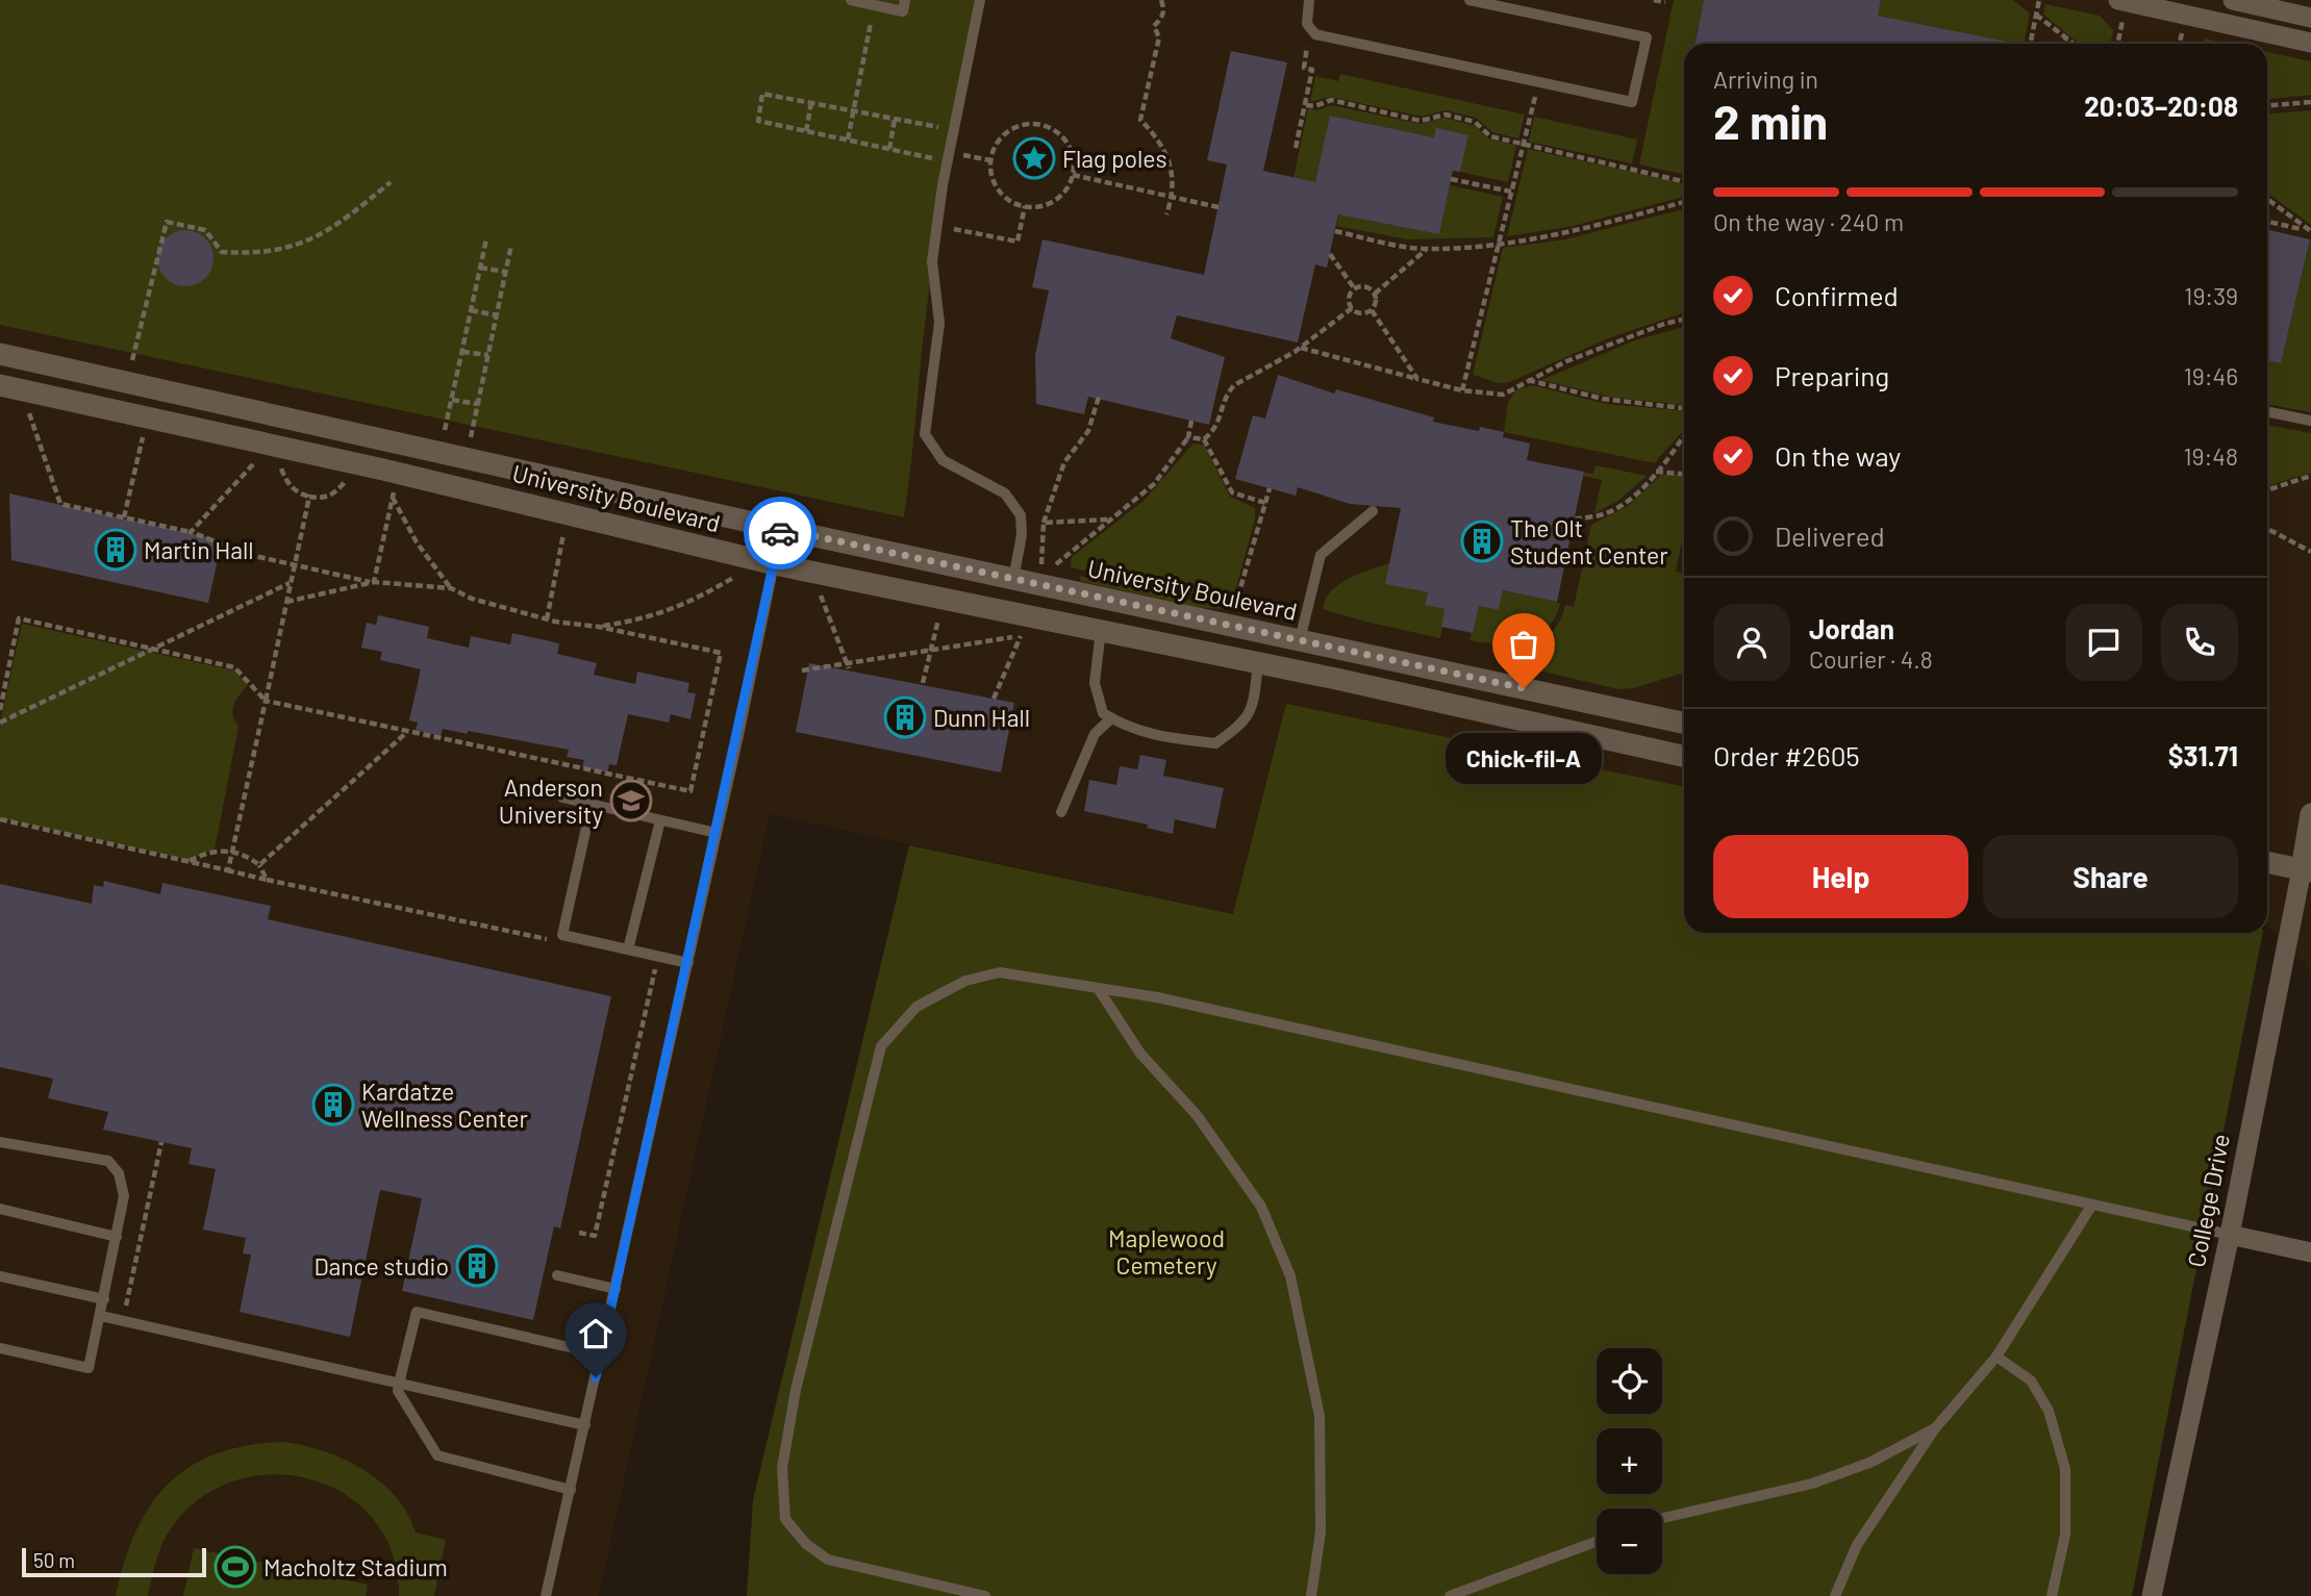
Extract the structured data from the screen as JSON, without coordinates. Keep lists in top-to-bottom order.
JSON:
{
  "streets": {
    "main road": ["University Boulevard", "College Drive"]
  },
  "parks": ["Maplewood Cemetery"],
  "places": {
    "place": ["Flag poles"],
    "building": [
      "The Olt Student Center",
      "Martin Hall",
      "Dunn Hall",
      "Kardatze Wellness Center",
      "Dance studio"
    ],
    "other": ["Chick-fil-A"],
    "school or university": ["Anderson University"],
    "sports": ["Macholtz Stadium"]
  },
  "scale_bar": "50 m",
  "page": {
    "heading": ["2 min", "Arriving in", "20:03–20:08"],
    "panel": [
      "Jordan",
      "Courier · 4.8",
      "Order #2605",
      "$31.71"
    ],
    "bar": "On the way · 240 m",
    "list": [
      ["Confirmed", "19:39"],
      ["Preparing", "19:46"],
      ["On the way", "19:48"],
      "Delivered"
    ],
    "bubble": "Chick-fil-A",
    "buttons": ["Help", "Share"],
    "map_buttons": ["+", "−"],
    "scale": "50 m"
  }
}
